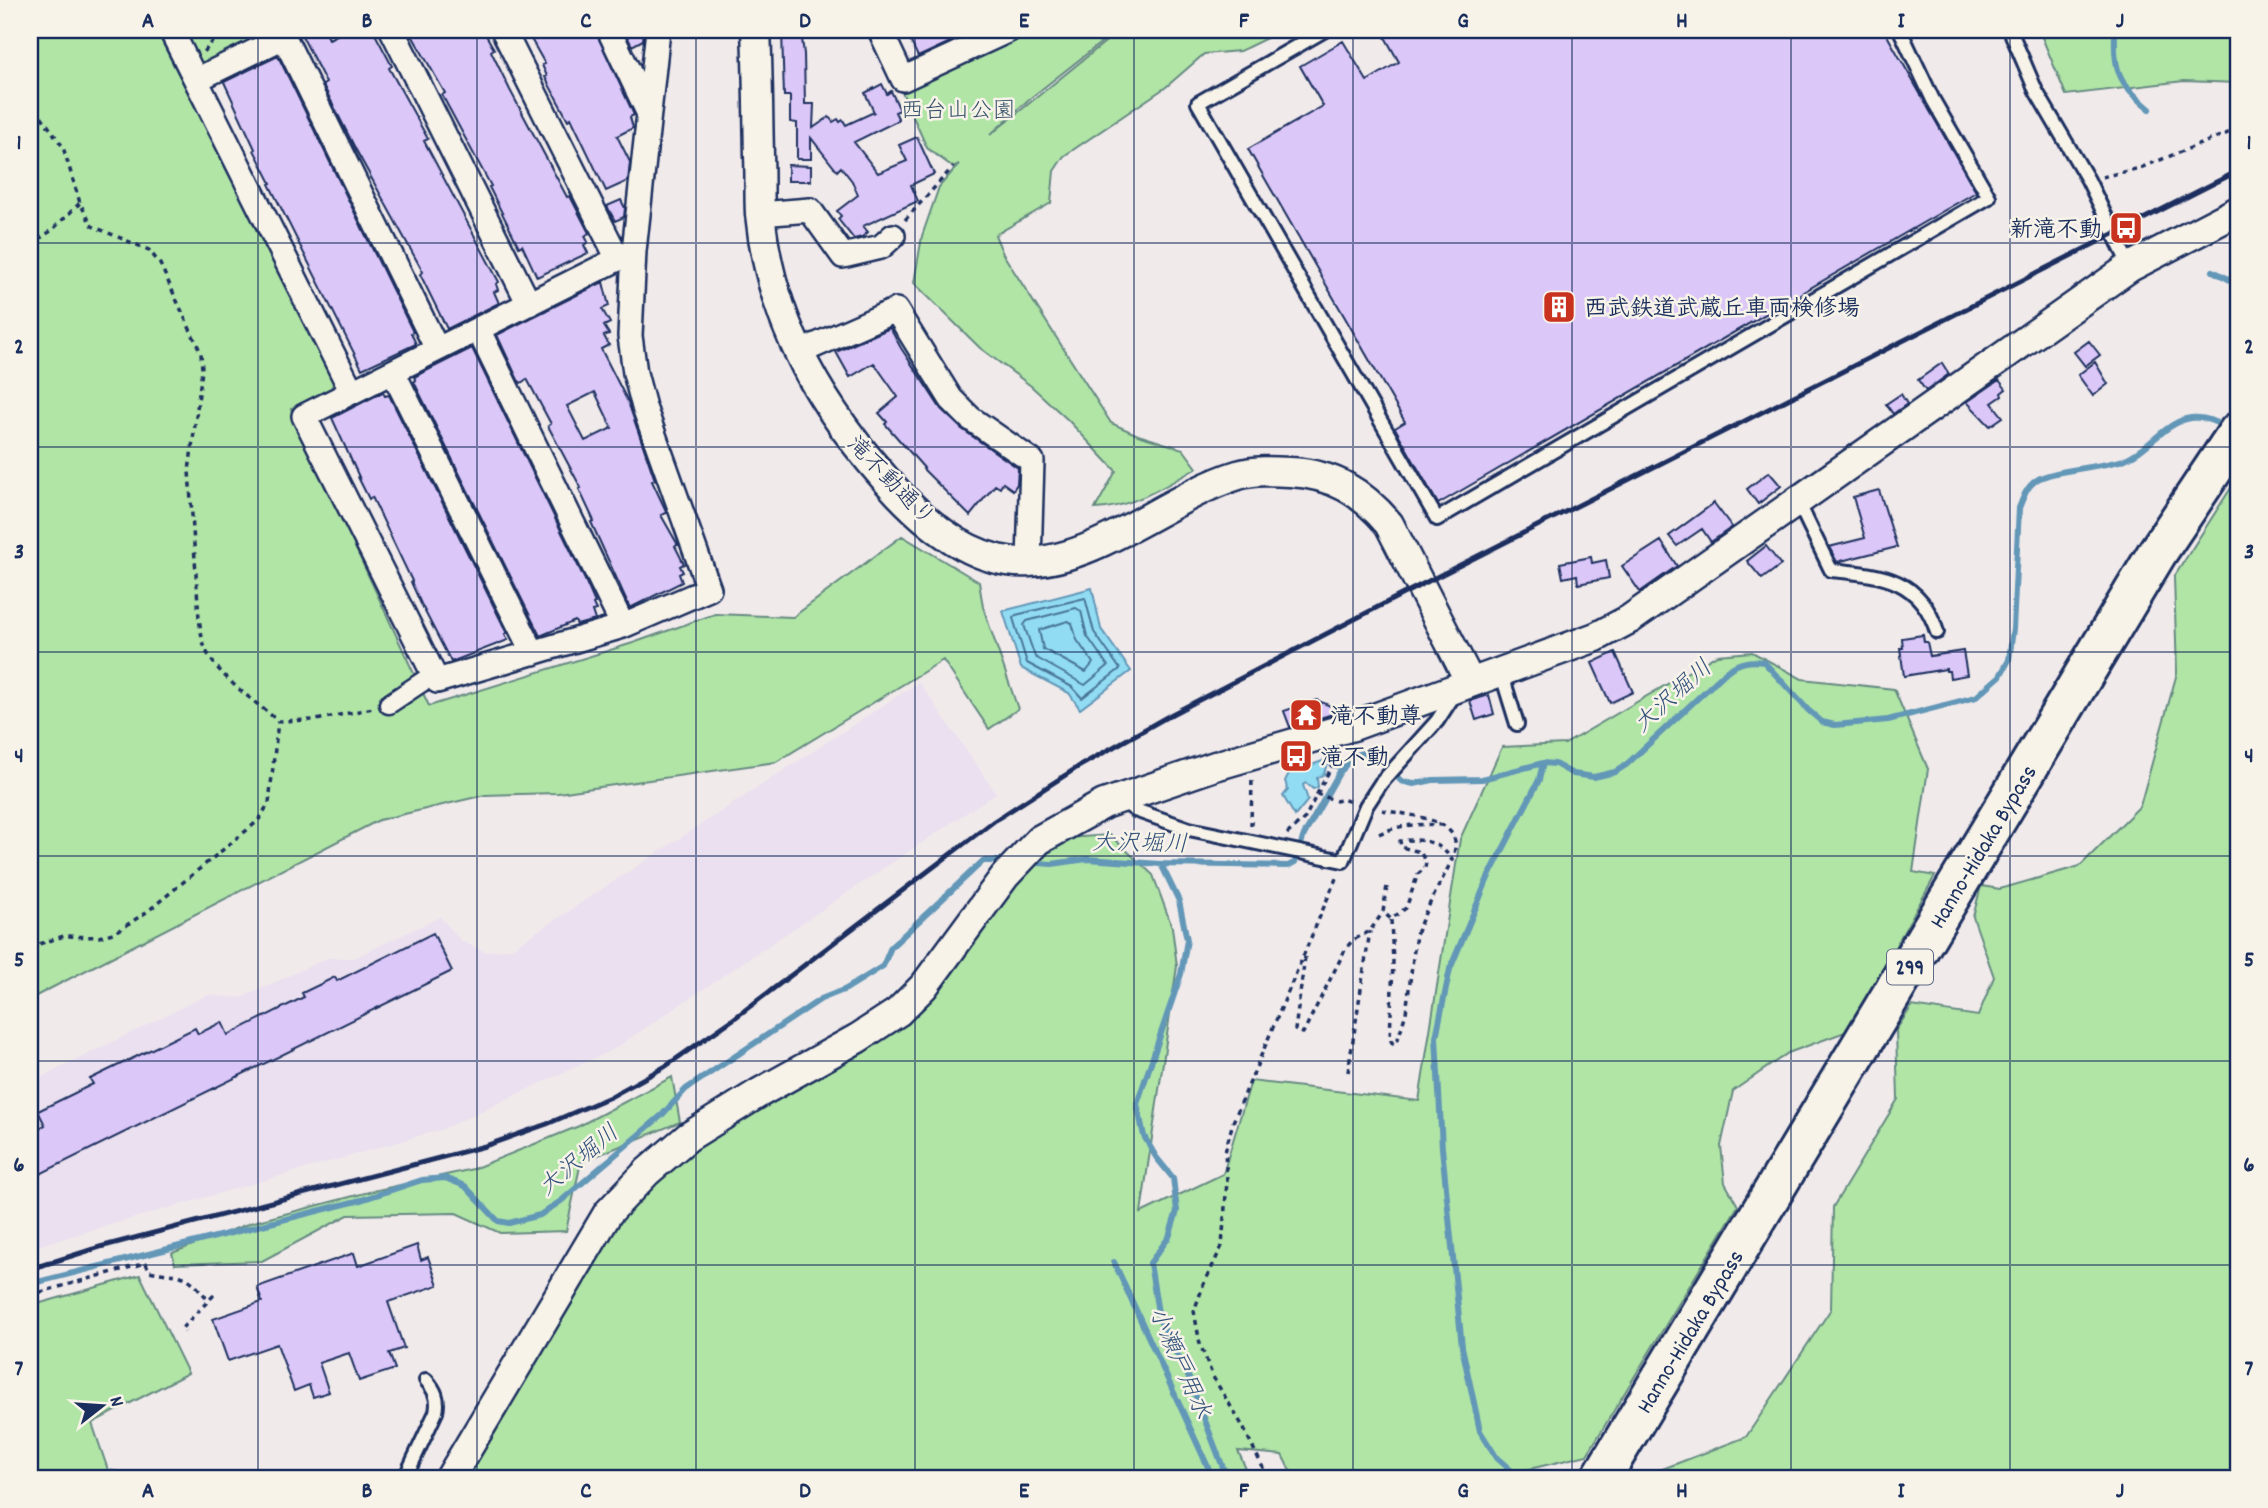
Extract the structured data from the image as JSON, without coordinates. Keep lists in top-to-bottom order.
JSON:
{
  "streets": {
    "highway": ["Hanno-Hidaka Bypass", "299"],
    "street": ["滝不動通り"]
  },
  "water": ["大沢堀川", "小瀬戸用水"],
  "parks": ["西台山公園"],
  "places": {
    "bus stop": ["新滝不動", "滝不動"],
    "building": ["西武鉄道武蔵丘車両検修場"],
    "temple": ["滝不動尊"]
  },
  "north": "right",
  "grid": {
    "columns": [
      "A",
      "B",
      "C",
      "D",
      "E",
      "F",
      "G",
      "H",
      "I",
      "J"
    ],
    "rows": [
      "1",
      "2",
      "3",
      "4",
      "5",
      "6",
      "7"
    ]
  }
}
